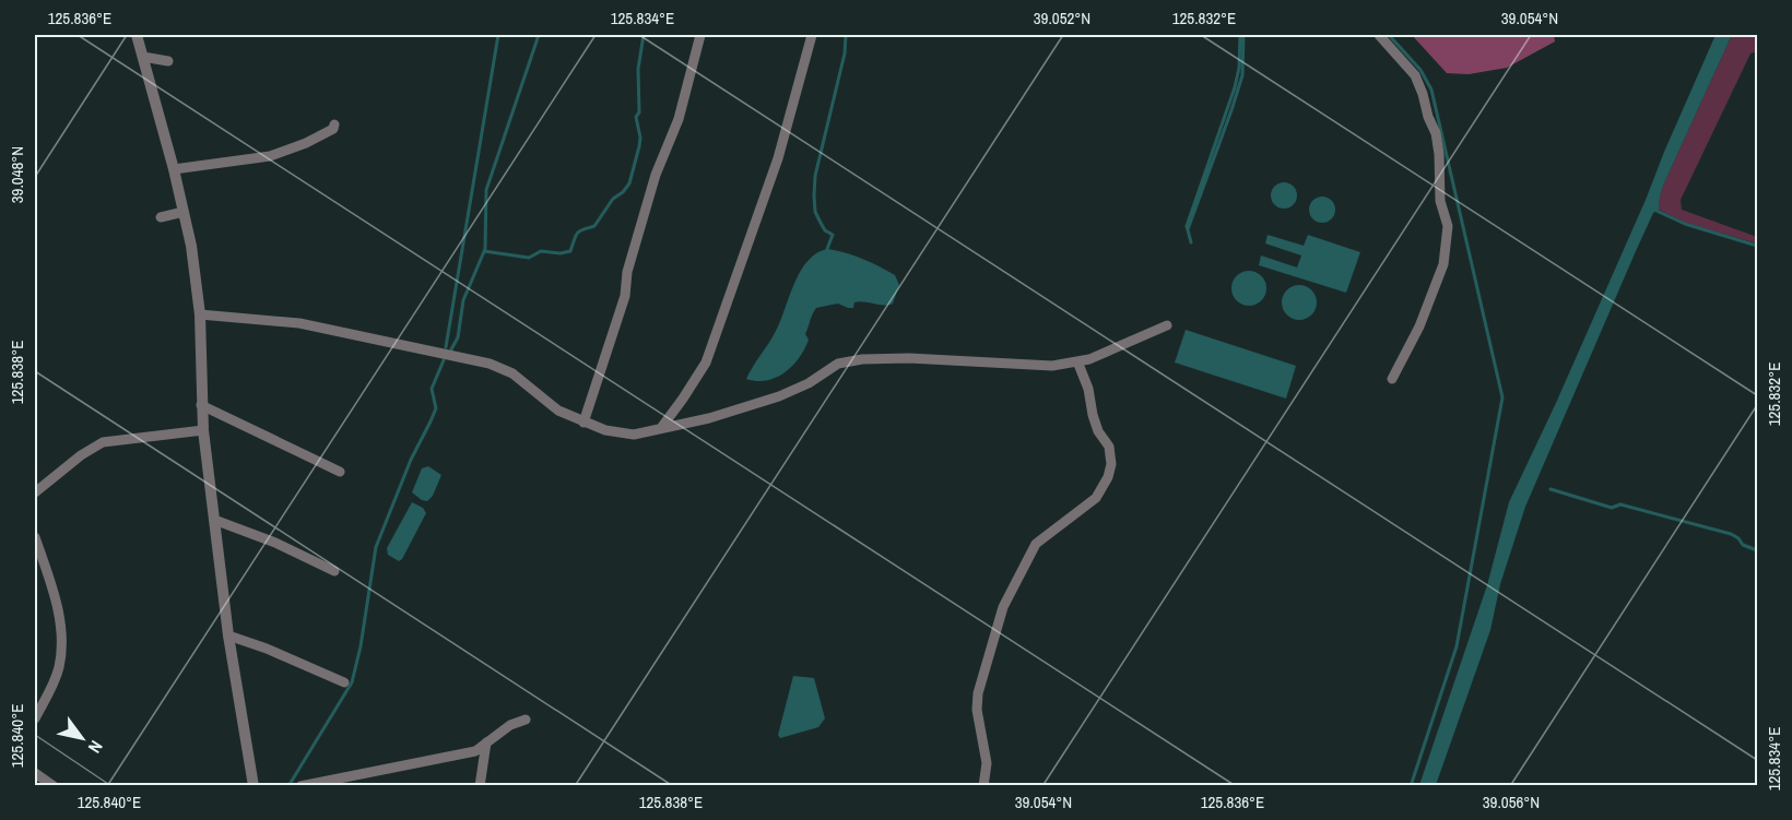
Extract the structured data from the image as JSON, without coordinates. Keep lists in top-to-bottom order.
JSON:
{
  "north": "bottom right",
  "coordinates": [
    "125.836°E",
    "125.834°E",
    "39.052°N",
    "125.832°E",
    "39.054°N",
    "39.048°N",
    "125.838°E",
    "125.840°E",
    "39.056°N"
  ]
}
